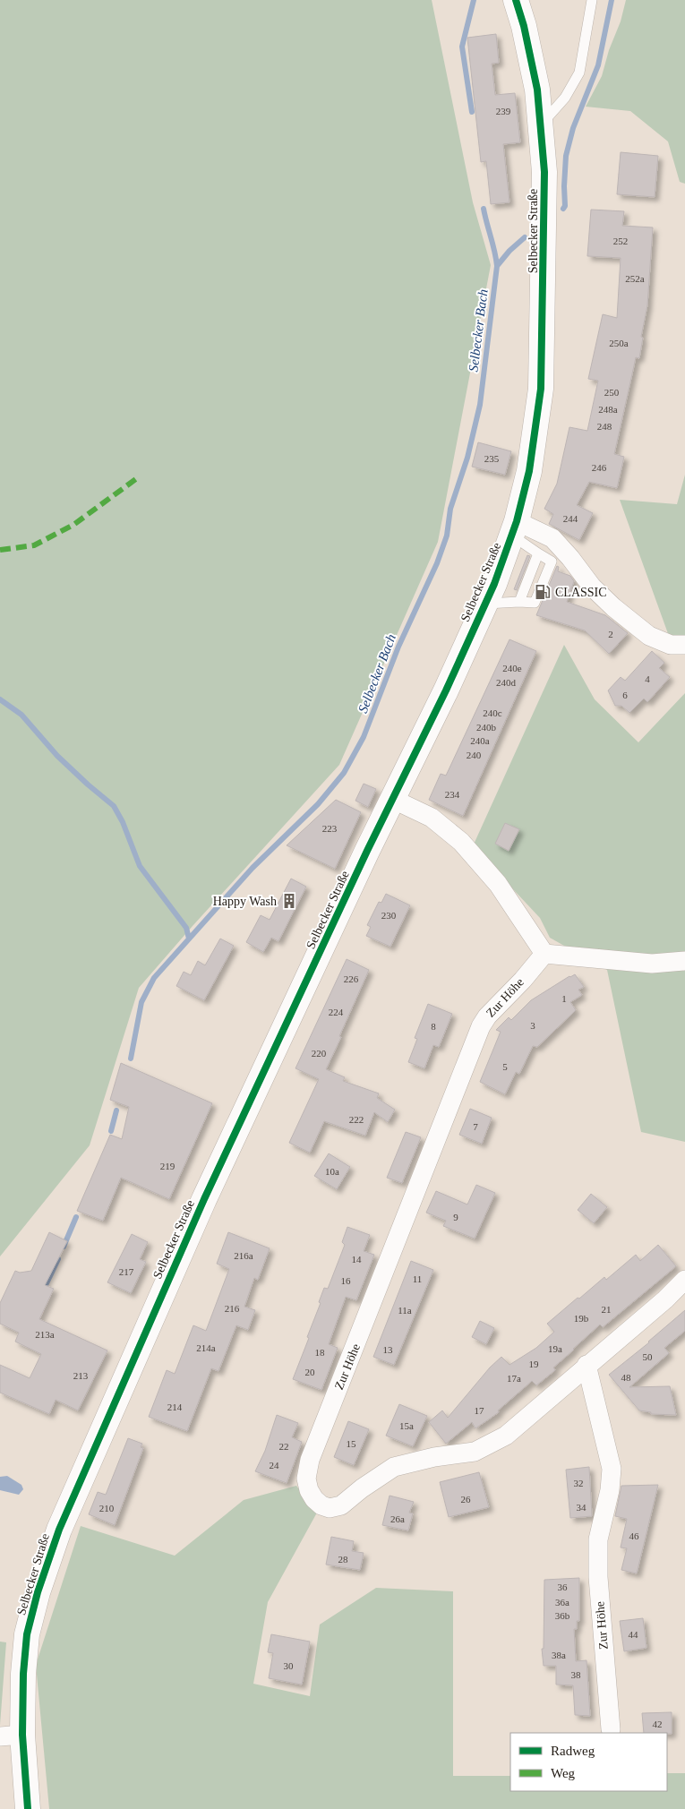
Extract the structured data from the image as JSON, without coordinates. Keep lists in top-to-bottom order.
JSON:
{
  "streets": {
    "main road": ["Selbecker Straße"],
    "street": ["Zur Höhe"]
  },
  "water": ["Selbecker Bach"],
  "places": {
    "fuel station": ["CLASSIC"],
    "building": ["Happy Wash"]
  },
  "house_numbers": [
    "239",
    "252",
    "252a",
    "250a",
    "250",
    "248a",
    "248",
    "235",
    "246",
    "244",
    "2",
    "240e",
    "4",
    "240d",
    "6",
    "240c",
    "240b",
    "240a",
    "240",
    "234",
    "223",
    "230",
    "226",
    "1",
    "224",
    "3",
    "8",
    "220",
    "5",
    "222",
    "7",
    "219",
    "10a",
    "9",
    "216a",
    "14",
    "217",
    "11",
    "16",
    "216",
    "21",
    "11a",
    "19b",
    "213a",
    "214a",
    "19a",
    "13",
    "18",
    "50",
    "19",
    "20",
    "213",
    "48",
    "17a",
    "214",
    "17",
    "15a",
    "15",
    "22",
    "24",
    "32",
    "26",
    "34",
    "210",
    "26a",
    "46",
    "28",
    "36",
    "36a",
    "36b",
    "44",
    "38a",
    "30",
    "38",
    "42"
  ],
  "legend": ["Radweg", "Weg"]
}
